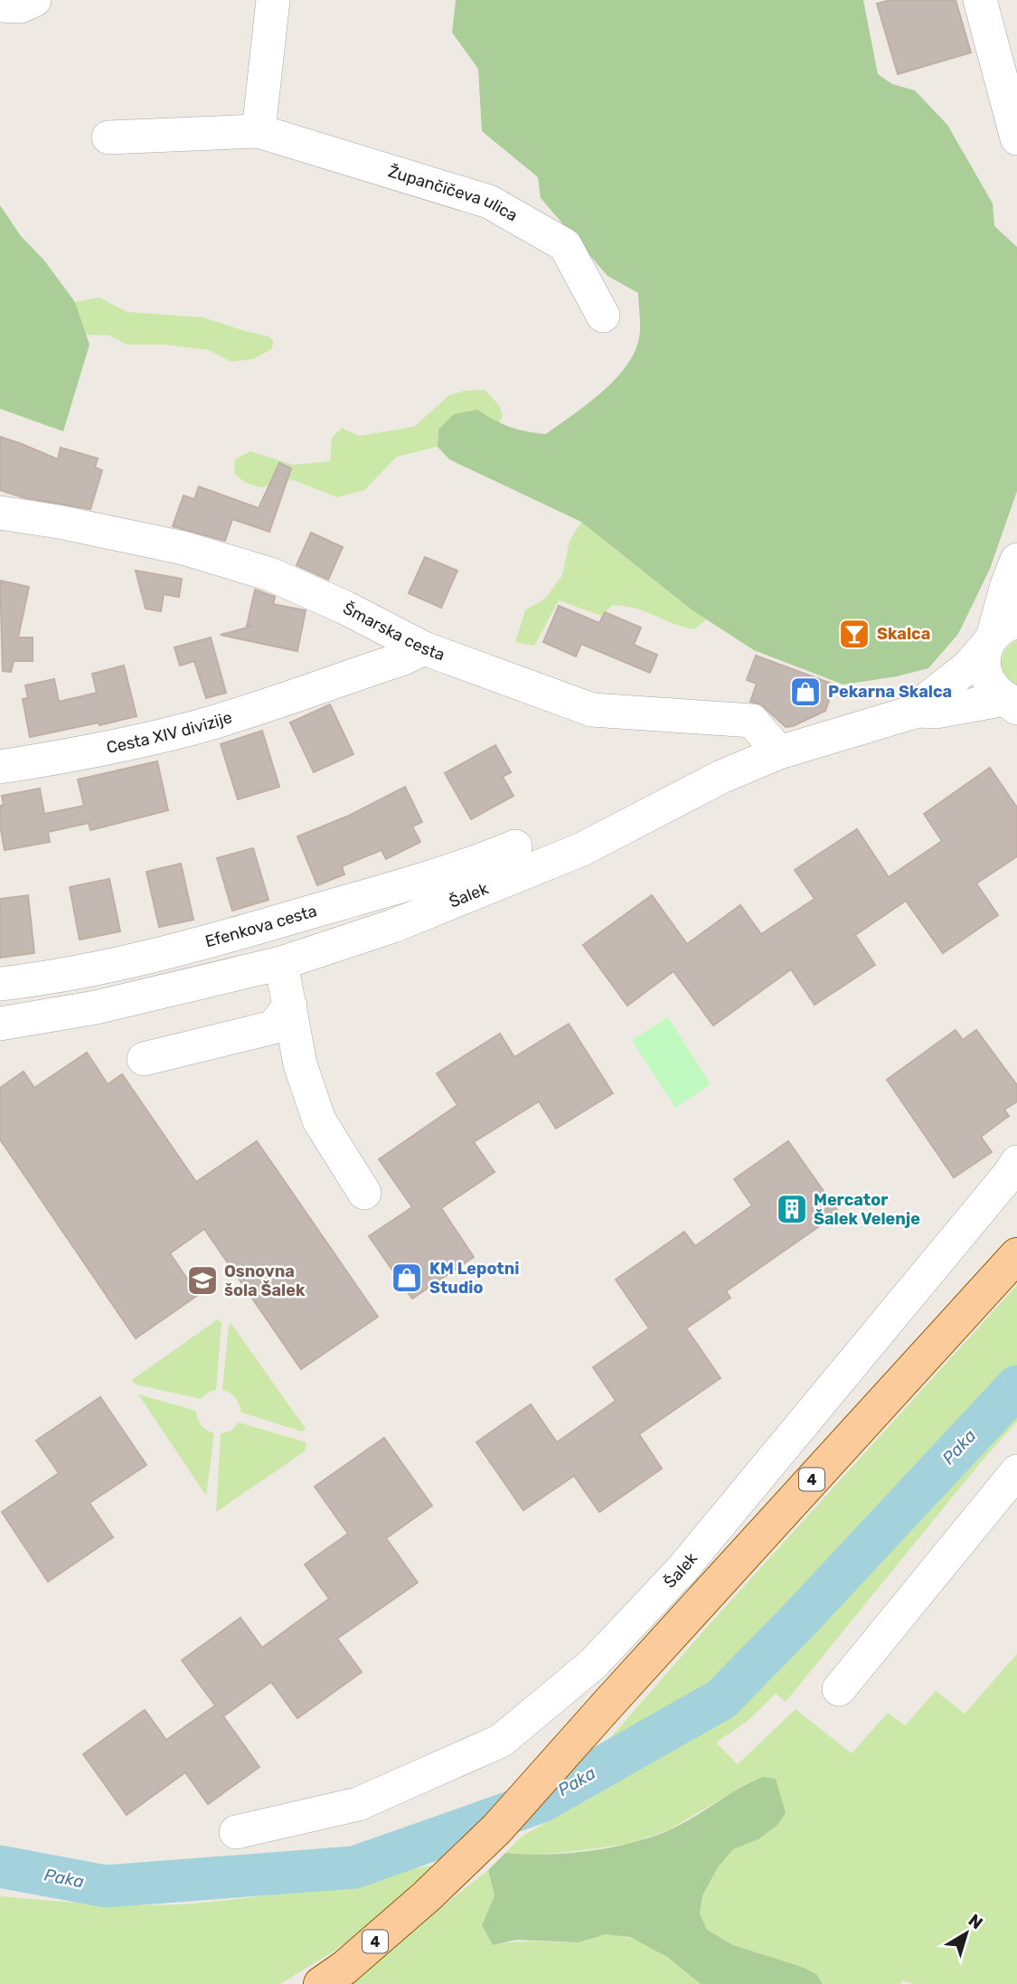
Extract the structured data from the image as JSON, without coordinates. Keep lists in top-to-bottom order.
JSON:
{
  "streets": {
    "main road": ["4"],
    "street": [
      "Župančičeva ulica",
      "Šmarska cesta",
      "Cesta XIV divizije",
      "Šalek",
      "Efenkova cesta"
    ]
  },
  "crossings": [
    ["Šmarska cesta", "Cesta XIV divizije"],
    ["Šmarska cesta", "Šalek"],
    ["Šalek", "Efenkova cesta"]
  ],
  "water": ["Paka"],
  "places": {
    "bar": ["Skalca"],
    "shop": ["Pekarna Skalca", "KM Lepotni Studio"],
    "building": ["Mercator Šalek Velenje"],
    "school or university": ["Osnovna šola Šalek"]
  },
  "north": "top right"
}
